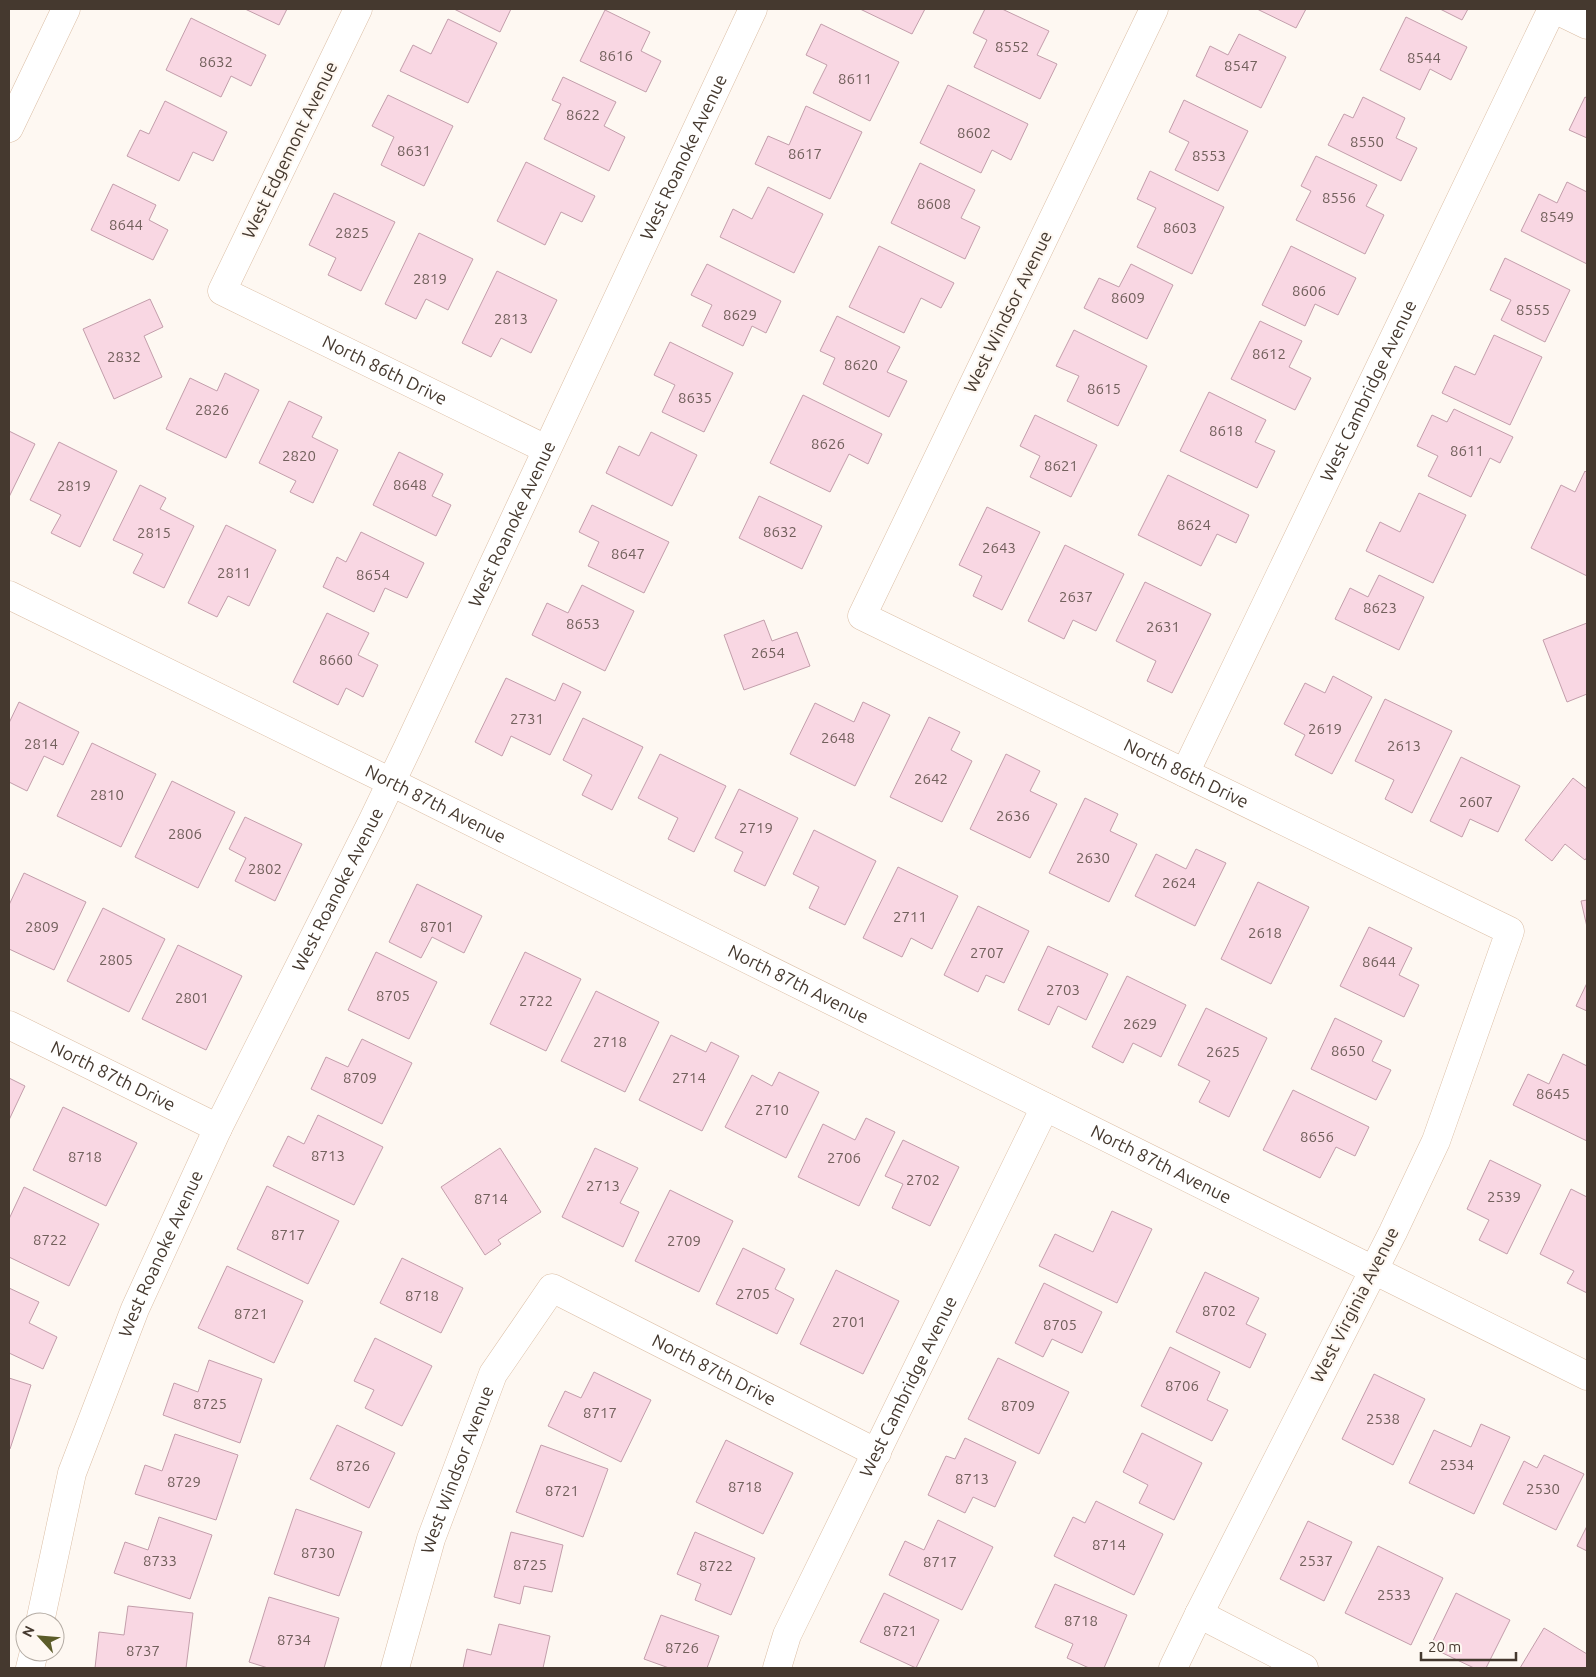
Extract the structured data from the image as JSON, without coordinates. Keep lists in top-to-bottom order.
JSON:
{
  "streets": {
    "street": [
      "West Edgemont Avenue",
      "West Roanoke Avenue",
      "West Windsor Avenue",
      "North 86th Drive",
      "West Cambridge Avenue",
      "North 87th Avenue",
      "North 87th Drive",
      "West Virginia Avenue"
    ]
  },
  "crossings": [
    ["West Edgemont Avenue", "North 86th Drive"],
    ["West Roanoke Avenue", "North 86th Drive"],
    ["West Roanoke Avenue", "North 87th Avenue"],
    ["West Roanoke Avenue", "North 87th Drive"],
    ["West Windsor Avenue", "North 86th Drive"],
    ["West Windsor Avenue", "North 87th Drive"],
    ["North 86th Drive", "West Cambridge Avenue"],
    ["North 86th Drive", "West Virginia Avenue"],
    ["West Cambridge Avenue", "North 87th Avenue"],
    ["West Cambridge Avenue", "North 87th Drive"],
    ["North 87th Avenue", "West Virginia Avenue"]
  ],
  "house_numbers": [
    "8552",
    "8616",
    "8544",
    "8632",
    "8547",
    "8611",
    "8622",
    "8602",
    "8550",
    "8631",
    "8617",
    "8553",
    "8556",
    "8608",
    "8549",
    "8644",
    "8603",
    "2825",
    "2819",
    "8606",
    "8609",
    "8555",
    "8629",
    "2813",
    "8612",
    "2832",
    "8620",
    "8615",
    "8635",
    "2826",
    "8618",
    "8626",
    "8611",
    "2820",
    "8621",
    "8648",
    "2819",
    "8624",
    "8632",
    "2815",
    "2643",
    "8647",
    "2811",
    "8654",
    "2637",
    "8623",
    "8653",
    "2631",
    "2654",
    "8660",
    "2731",
    "2619",
    "2648",
    "2814",
    "2613",
    "2642",
    "2810",
    "2607",
    "2636",
    "2719",
    "2806",
    "2630",
    "2802",
    "2624",
    "2711",
    "2809",
    "8701",
    "2618",
    "2707",
    "2805",
    "8644",
    "2703",
    "8705",
    "2801",
    "2722",
    "2629",
    "2718",
    "8650",
    "2625",
    "8709",
    "2714",
    "8645",
    "2710",
    "8656",
    "8713",
    "8718",
    "2706",
    "2702",
    "2713",
    "2539",
    "8714",
    "8717",
    "8722",
    "2709",
    "2705",
    "8718",
    "8702",
    "8721",
    "2701",
    "8705",
    "8706",
    "8725",
    "8709",
    "8717",
    "2538",
    "2534",
    "8726",
    "8713",
    "8729",
    "8718",
    "2530",
    "8721",
    "8714",
    "8730",
    "8733",
    "2537",
    "8717",
    "8725",
    "8722",
    "2533",
    "8718",
    "8721",
    "8734",
    "8726",
    "8737"
  ],
  "scale_bar": "20 m",
  "north": "top left"
}
